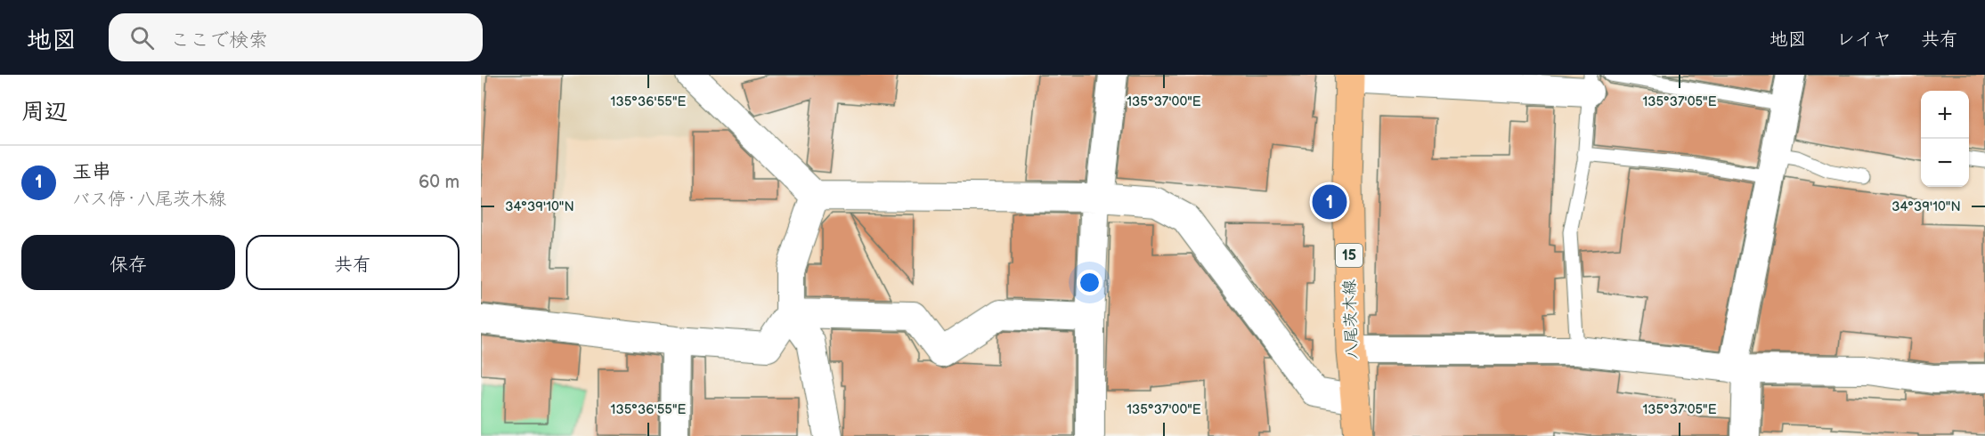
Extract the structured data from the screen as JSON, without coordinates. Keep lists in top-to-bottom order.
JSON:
{
  "streets": {
    "main road": ["15", "八尾茨木線"]
  },
  "page": {
    "header": "地図",
    "search": "ここで検索",
    "nav": ["地図", "レイヤ", "共有"],
    "heading": "周辺",
    "map_buttons": ["+", "−"],
    "list": [
      {
        "mark": "1",
        "name": "玉串",
        "note": "バス停 · 八尾茨木線",
        "value": "60 m"
      }
    ],
    "pins": "1",
    "buttons": ["保存", "共有"]
  },
  "coordinates": [
    "135°36'55\"E",
    "135°37'00\"E",
    "135°37'05\"E",
    "34°39'10\"N"
  ]
}
